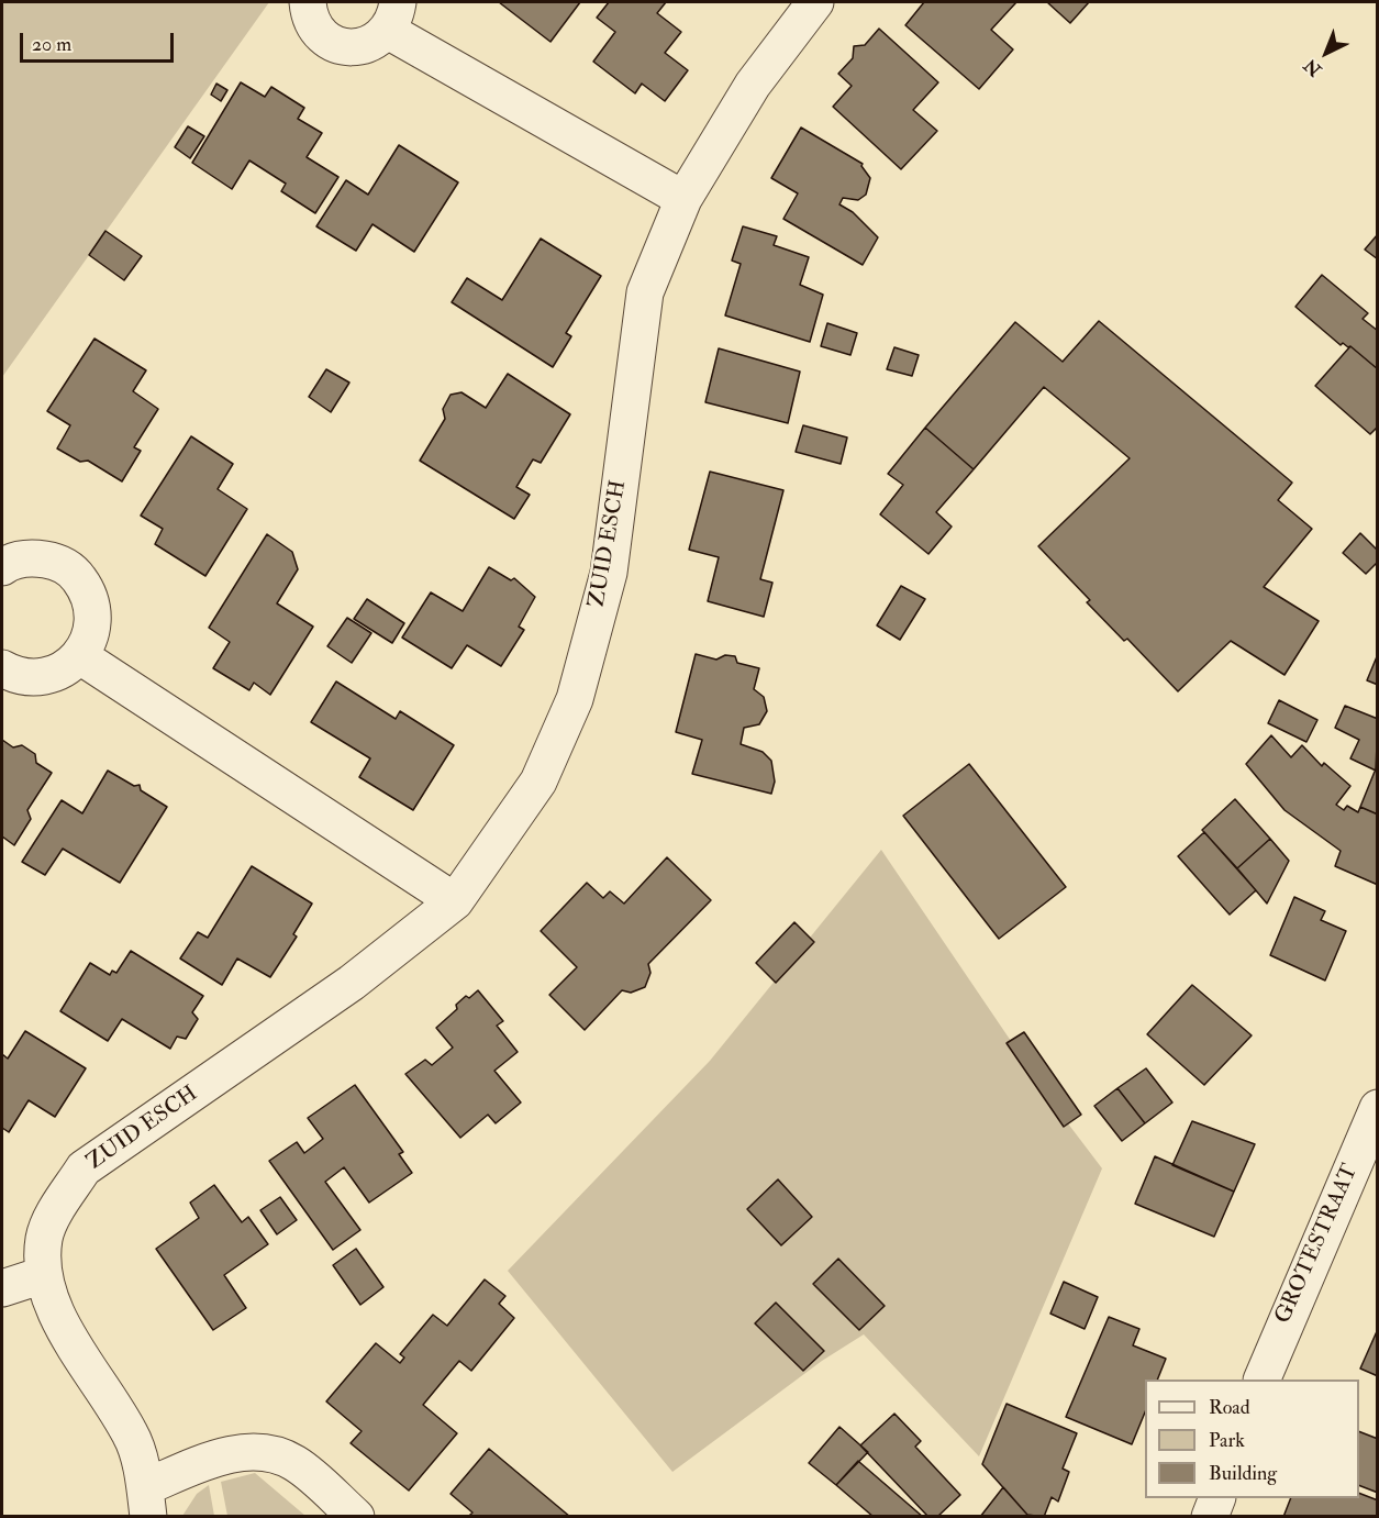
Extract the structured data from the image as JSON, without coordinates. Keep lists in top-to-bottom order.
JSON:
{
  "streets": {
    "street": ["ZUID ESCH", "GROTESTRAAT"]
  },
  "legend": ["Road", "Park", "Building"],
  "scale_bar": "20 m",
  "north": "bottom left"
}
